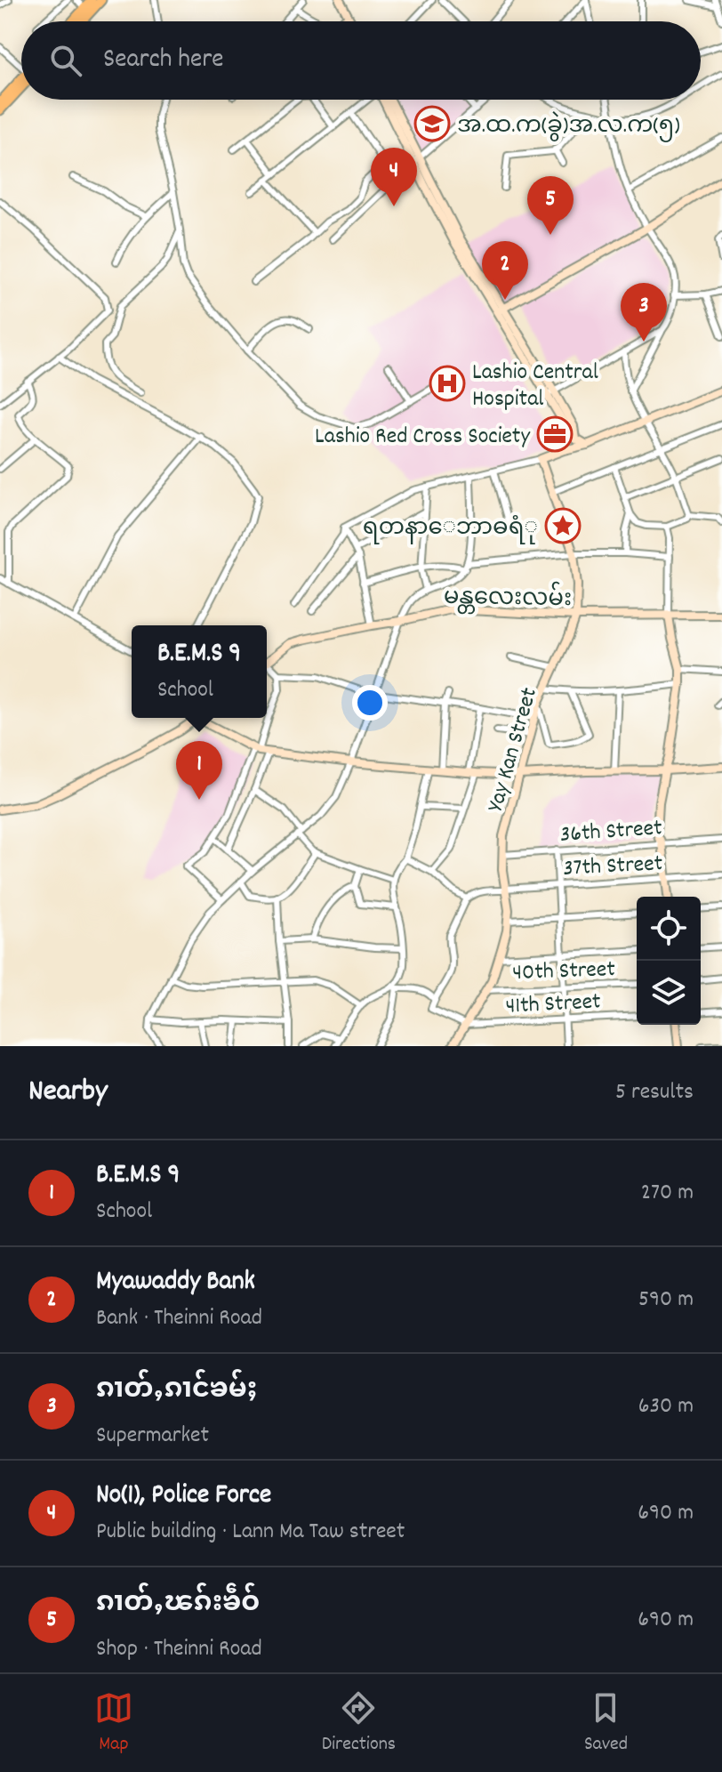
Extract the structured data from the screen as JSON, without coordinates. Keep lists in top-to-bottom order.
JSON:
{
  "streets": {
    "main road": ["မန္တလေးလမ်း", "Yay Kan Street"],
    "street": [
      "36th Street",
      "37th Street",
      "40th Street",
      "41th Street"
    ]
  },
  "crossings": [
    ["မန္တလေးလမ်း", "Yay Kan Street"],
    ["Yay Kan Street", "36th Street"],
    ["Yay Kan Street", "37th Street"],
    ["Yay Kan Street", "40th Street"],
    ["Yay Kan Street", "41th Street"]
  ],
  "places": {
    "school or university": ["အ.ထ.က(ခွဲ)အ.လ.က(၅)"],
    "hospital": ["Lashio Central Hospital"],
    "office": ["Lashio Red Cross Society"],
    "place": ["ရတနာေဘာဓရံု"]
  },
  "page": {
    "search": "Search here",
    "pins": [
      "4",
      "5",
      "2",
      "3",
      "1"
    ],
    "popup": ["B.E.M.S 9", "School"],
    "heading": ["Nearby", "5 results"],
    "list": [
      {
        "mark": "1",
        "name": "B.E.M.S 9",
        "note": "School",
        "value": "270 m"
      },
      {
        "mark": "2",
        "name": "Myawaddy Bank",
        "note": "Bank · Theinni Road",
        "value": "590 m"
      },
      {
        "mark": "3",
        "name": "ၵၢတ်ႇၵၢင်ၶမ်ႈ",
        "note": "Supermarket",
        "value": "630 m"
      },
      {
        "mark": "4",
        "name": "No(1), Police Force",
        "note": "Public building · Lann Ma Taw street",
        "value": "690 m"
      },
      {
        "mark": "5",
        "name": "ၵၢတ်ႇၽၵ်းၶဵဝ်",
        "note": "Shop · Theinni Road",
        "value": "690 m"
      }
    ],
    "nav": ["Map", "Directions", "Saved"]
  }
}
